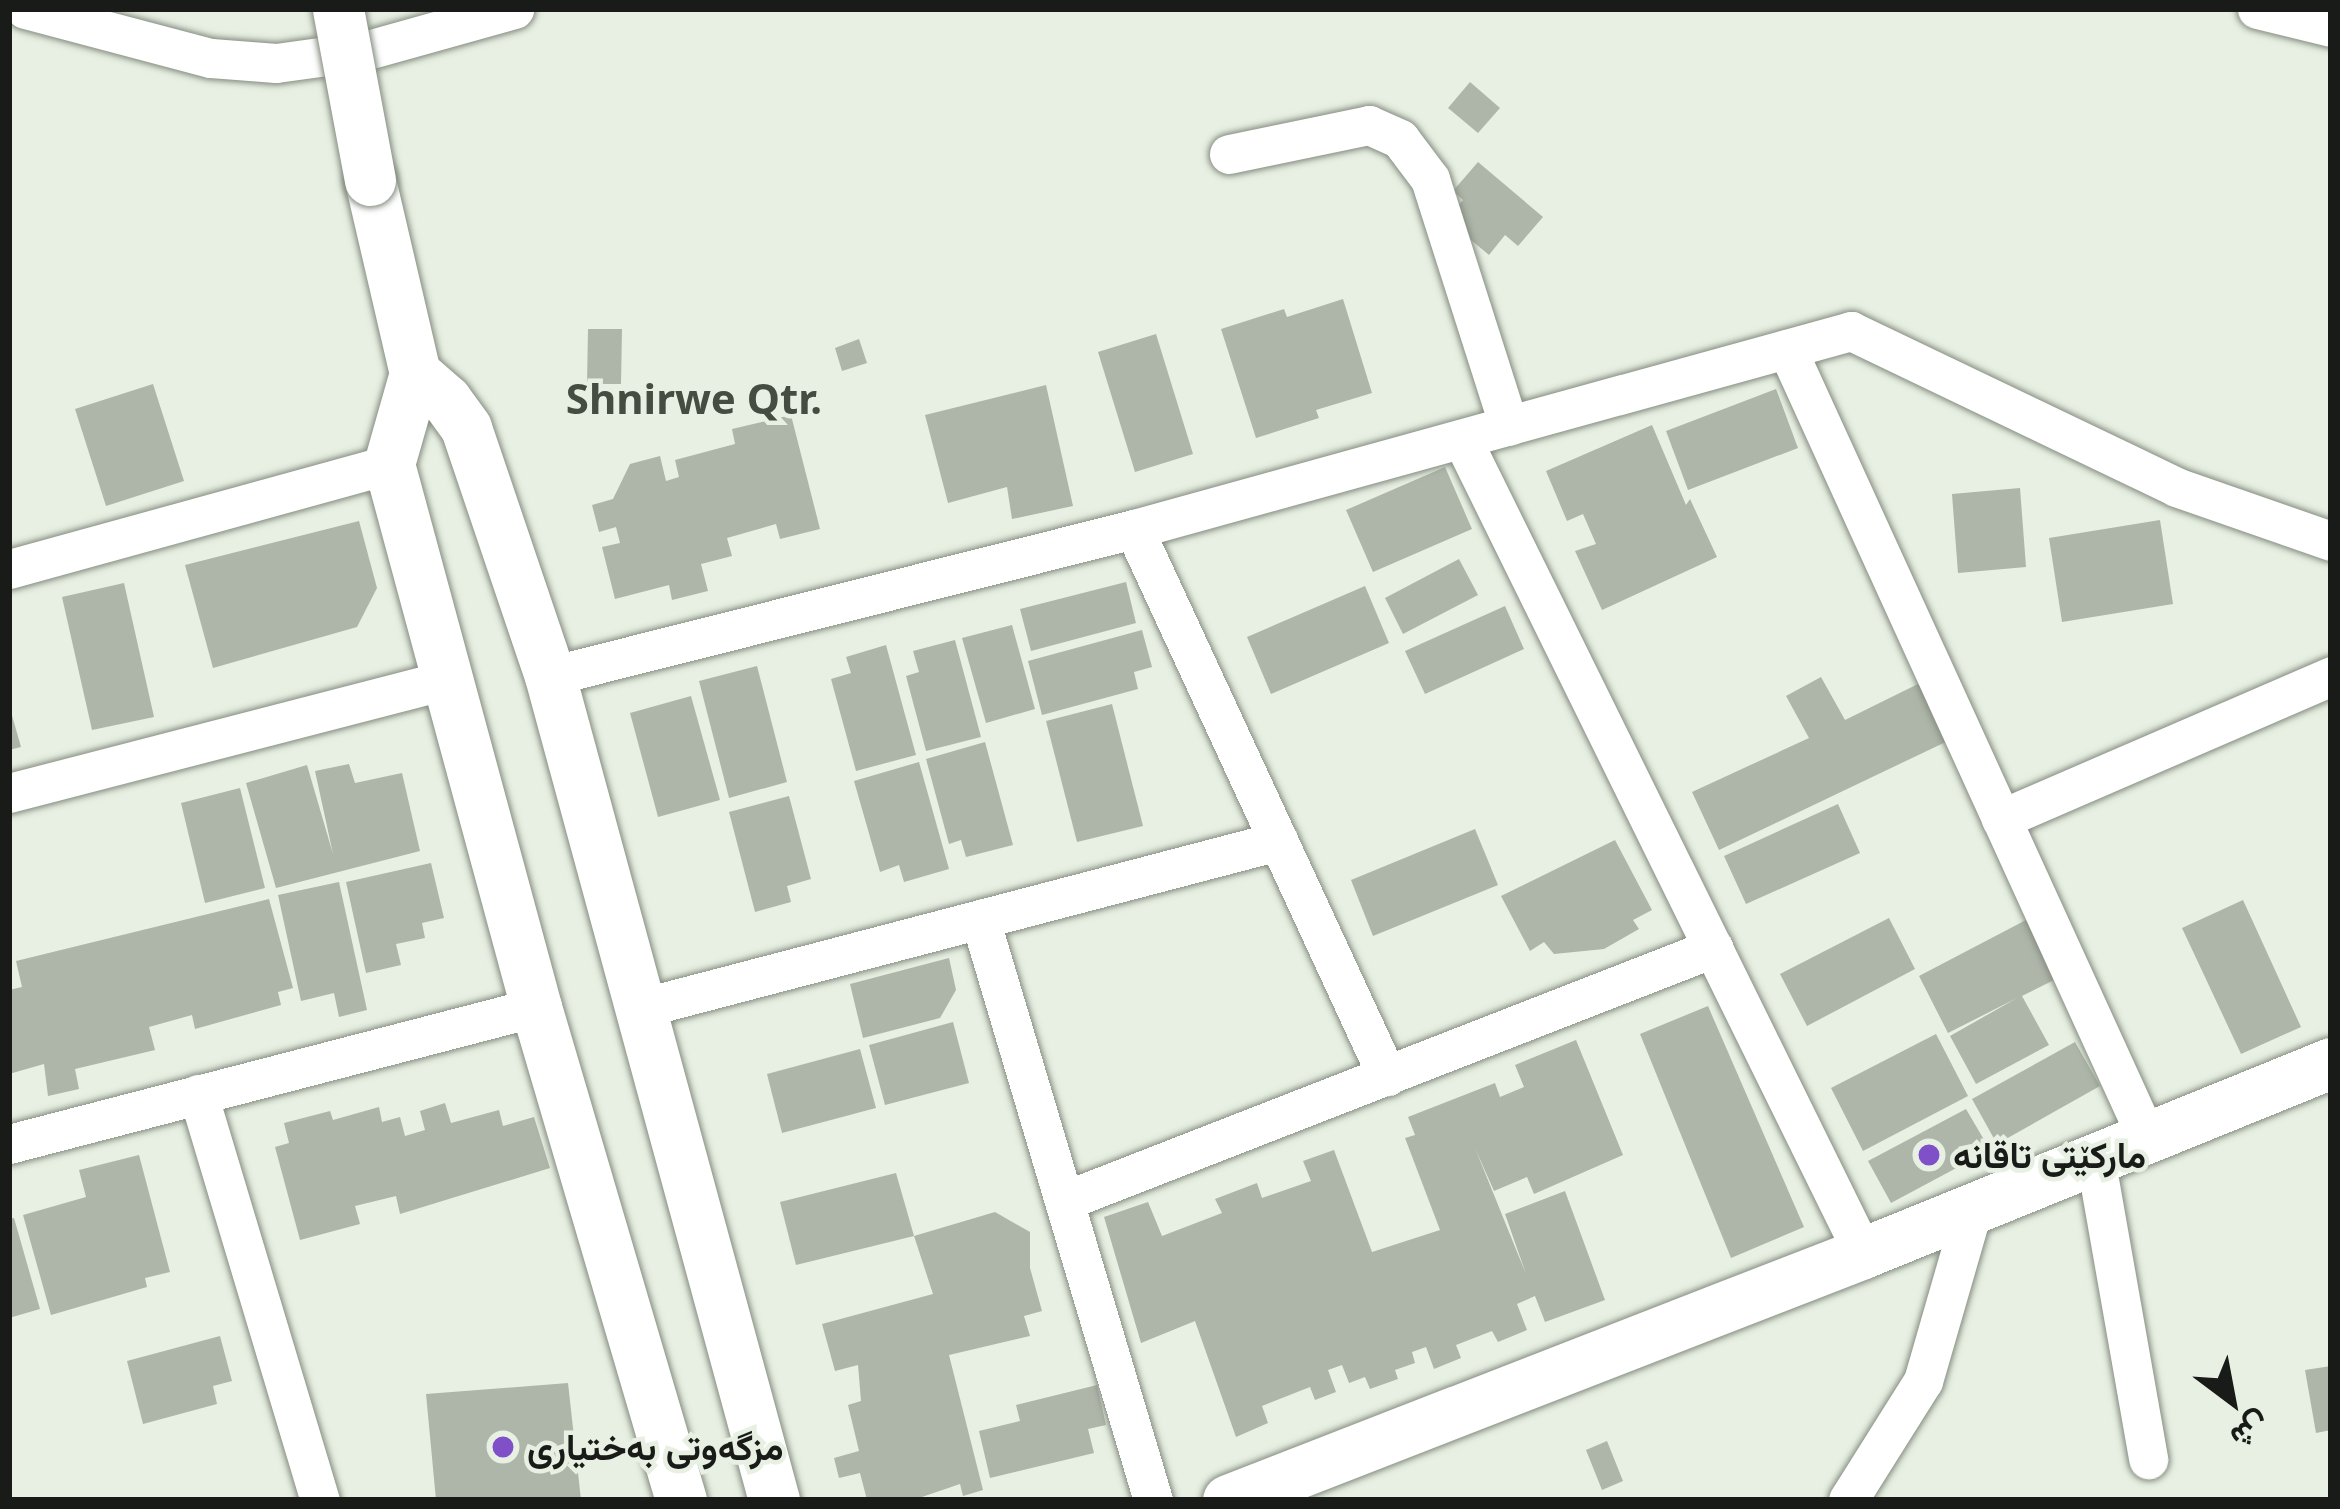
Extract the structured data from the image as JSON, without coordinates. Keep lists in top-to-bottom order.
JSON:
{
  "districts": ["Shnirwe Qtr."],
  "places": ["مارکێتی تاقانە", "مزگەوتی بەختیاری"],
  "north": "bottom right"
}
